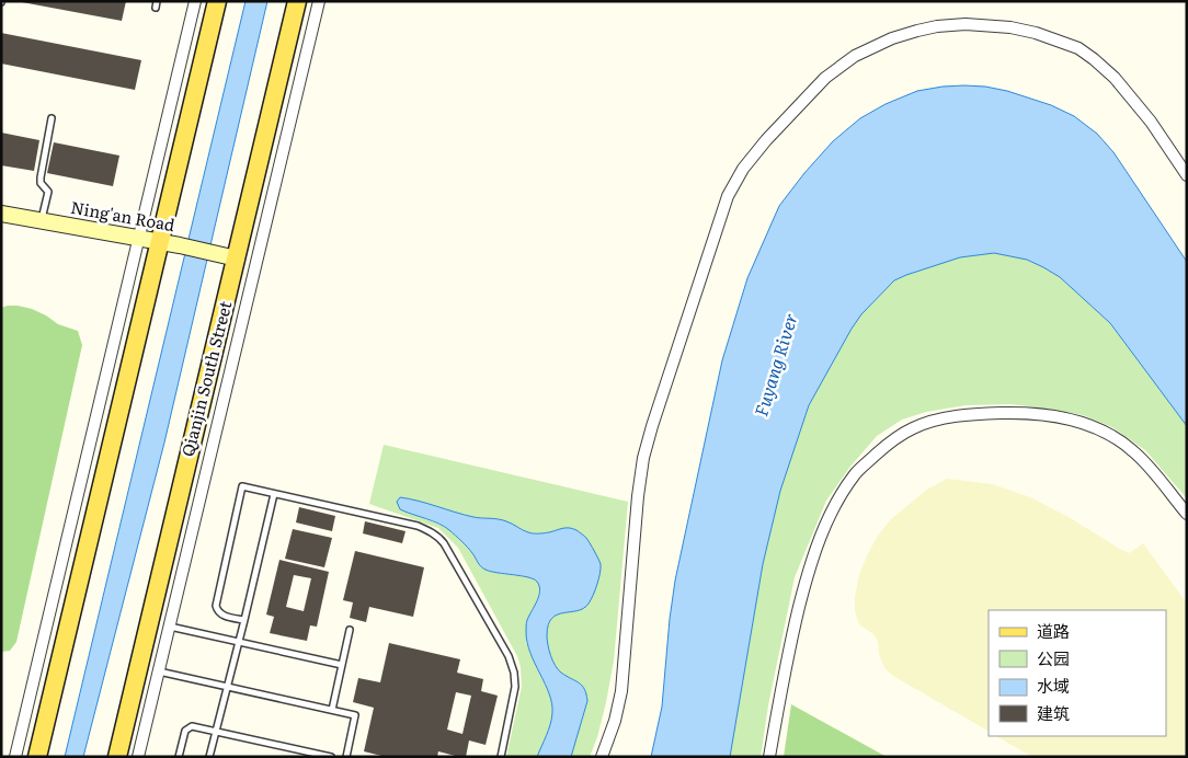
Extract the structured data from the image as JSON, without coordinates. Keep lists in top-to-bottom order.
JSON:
{
  "streets": {
    "main road": ["Qianjin South Street"],
    "street": ["Ning'an Road"]
  },
  "crossings": [
    ["Ning'an Road", "Qianjin South Street"]
  ],
  "water": ["Fuyang River"],
  "legend": [
    "道路",
    "公园",
    "水域",
    "建筑"
  ]
}
